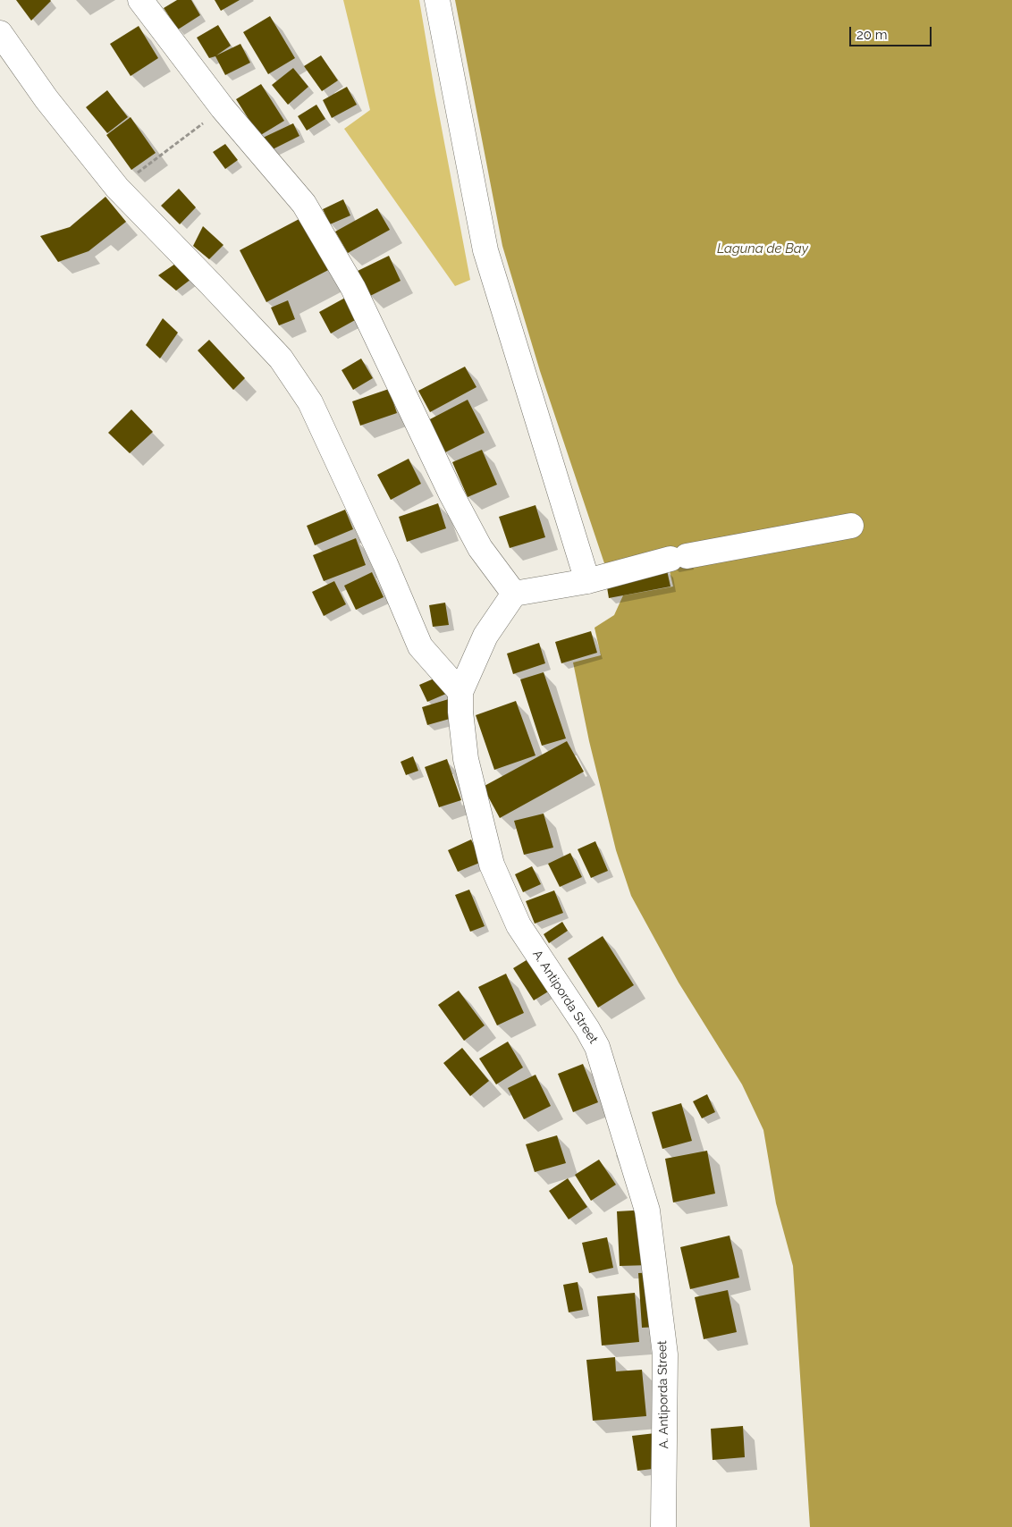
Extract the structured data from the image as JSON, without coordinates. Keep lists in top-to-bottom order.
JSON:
{
  "streets": {
    "street": ["A. Antiporda Street"]
  },
  "water": ["Laguna de Bay"],
  "scale_bar": "20 m"
}
